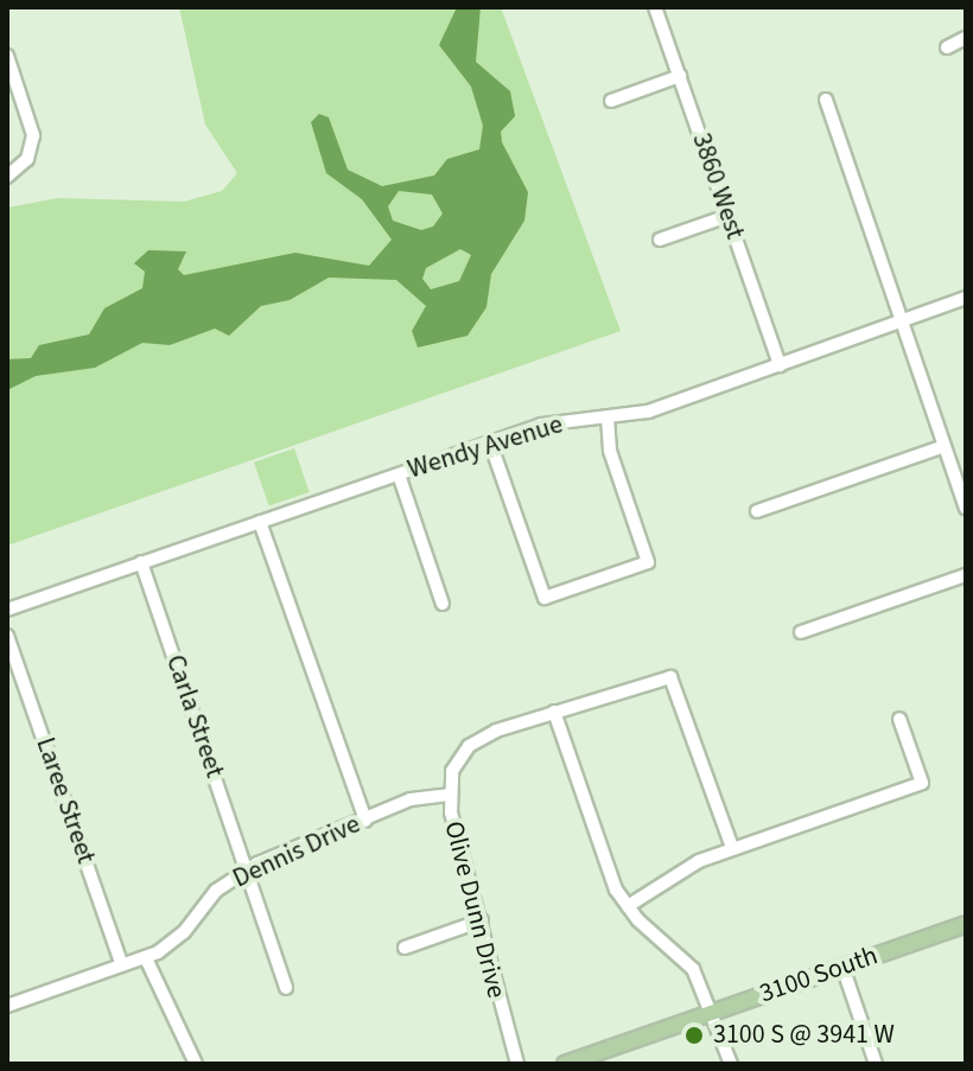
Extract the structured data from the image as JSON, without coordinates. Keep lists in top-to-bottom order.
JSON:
{
  "streets": {
    "main road": ["3100 South"],
    "street": [
      "3860 West",
      "Wendy Avenue",
      "Carla Street",
      "Laree Street",
      "Dennis Drive",
      "Olive Dunn Drive"
    ]
  },
  "crossings": [
    ["3860 West", "Wendy Avenue"],
    ["Wendy Avenue", "Carla Street"],
    ["Carla Street", "Dennis Drive"],
    ["Laree Street", "Dennis Drive"],
    ["Dennis Drive", "Olive Dunn Drive"]
  ],
  "places": ["3100 S @ 3941 W"]
}
